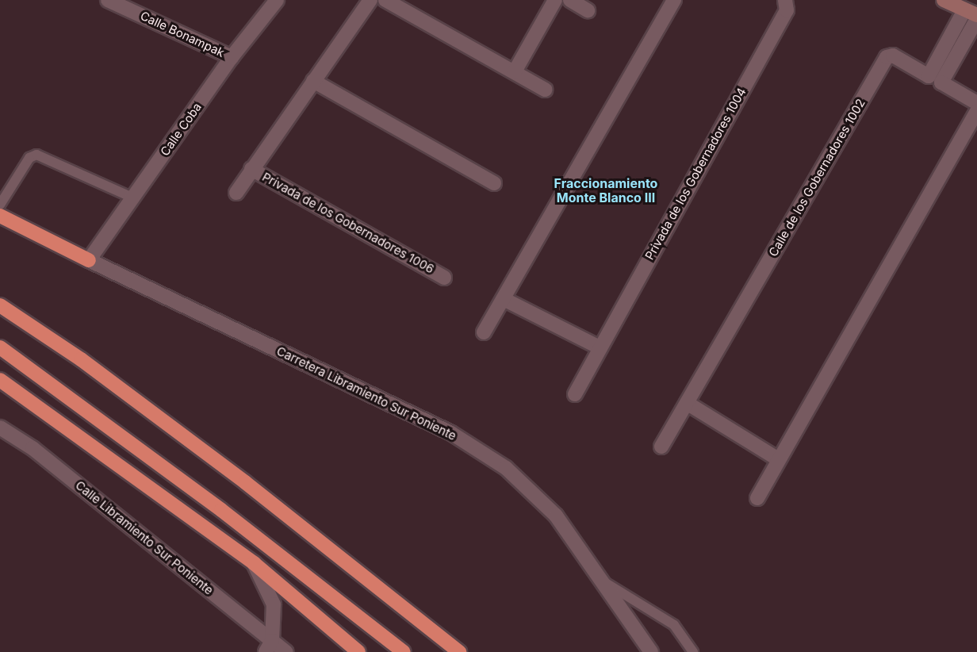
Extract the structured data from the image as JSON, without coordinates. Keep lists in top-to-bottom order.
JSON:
{
  "streets": {
    "street": [
      "Calle Bonampak",
      "Calle Coba",
      "Privada de los Gobernadores 1004",
      "Calle de los Gobernadores 1002",
      "Privada de los Gobernadores 1006",
      "Carretera Libramiento Sur Poniente",
      "Calle Libramiento Sur Poniente"
    ]
  },
  "crossings": [
    ["Calle Bonampak", "Calle Coba"],
    ["Calle Coba", "Carretera Libramiento Sur Poniente"]
  ],
  "districts": ["Fraccionamiento Monte Blanco III"]
}
